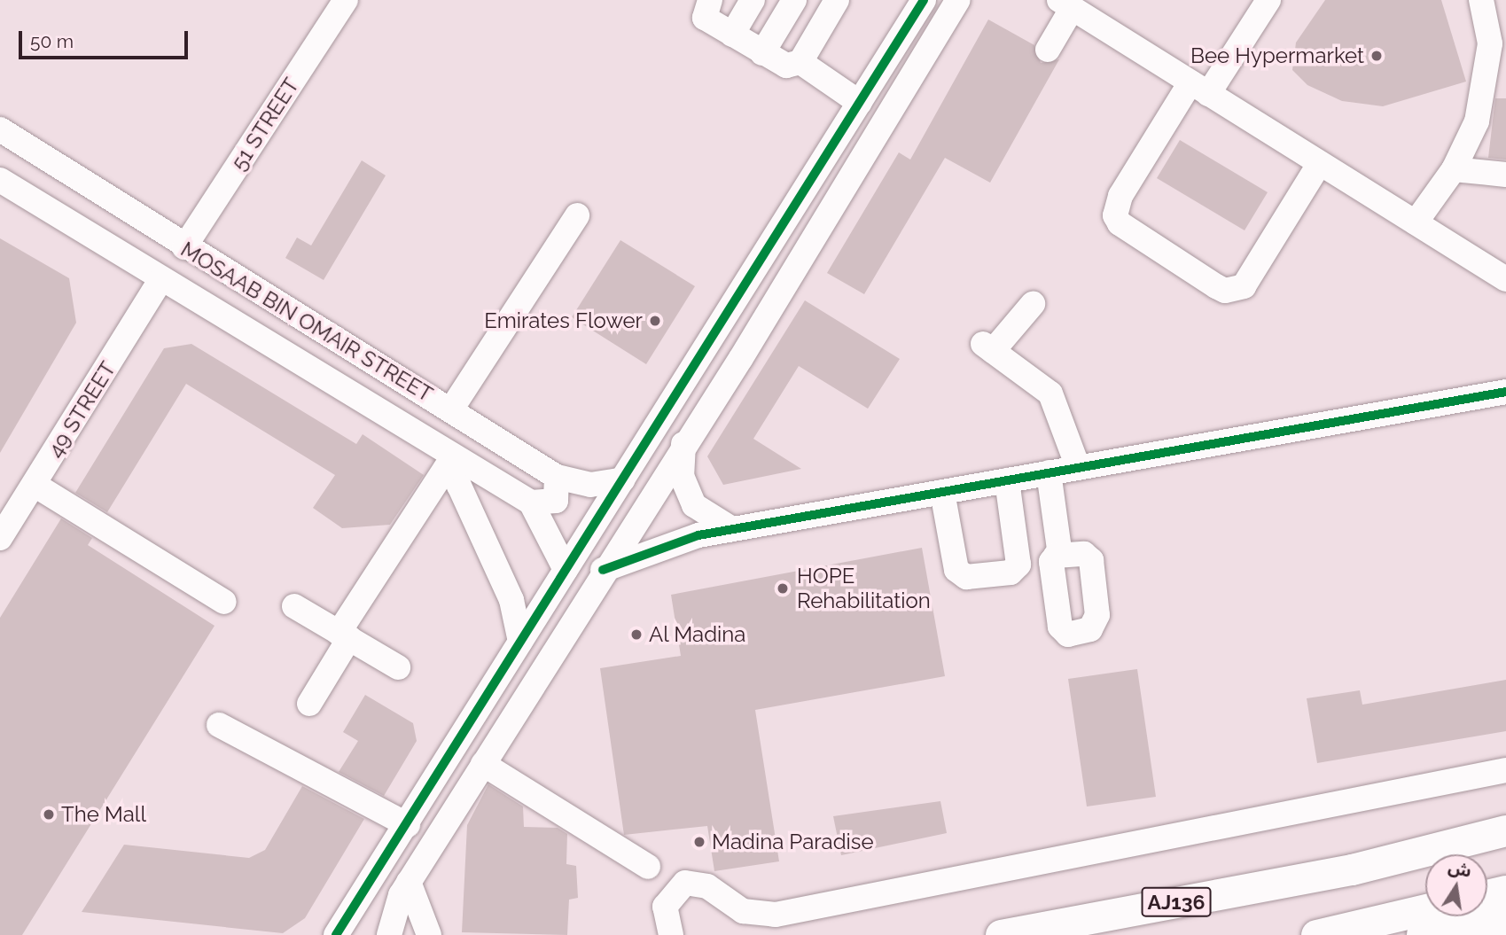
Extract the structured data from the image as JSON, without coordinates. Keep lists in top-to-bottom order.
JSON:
{
  "streets": {
    "main road": ["AJ136"],
    "street": ["51 STREET", "MOSAAB BIN OMAIR STREET", "49 STREET"]
  },
  "crossings": [
    ["51 STREET", "MOSAAB BIN OMAIR STREET"],
    ["MOSAAB BIN OMAIR STREET", "49 STREET"]
  ],
  "places": [
    "Bee Hypermarket",
    "Emirates Flower",
    "HOPE Rehabilitation",
    "Al Madina",
    "The Mall",
    "Madina Paradise"
  ],
  "scale_bar": "50 m",
  "north": "top"
}
